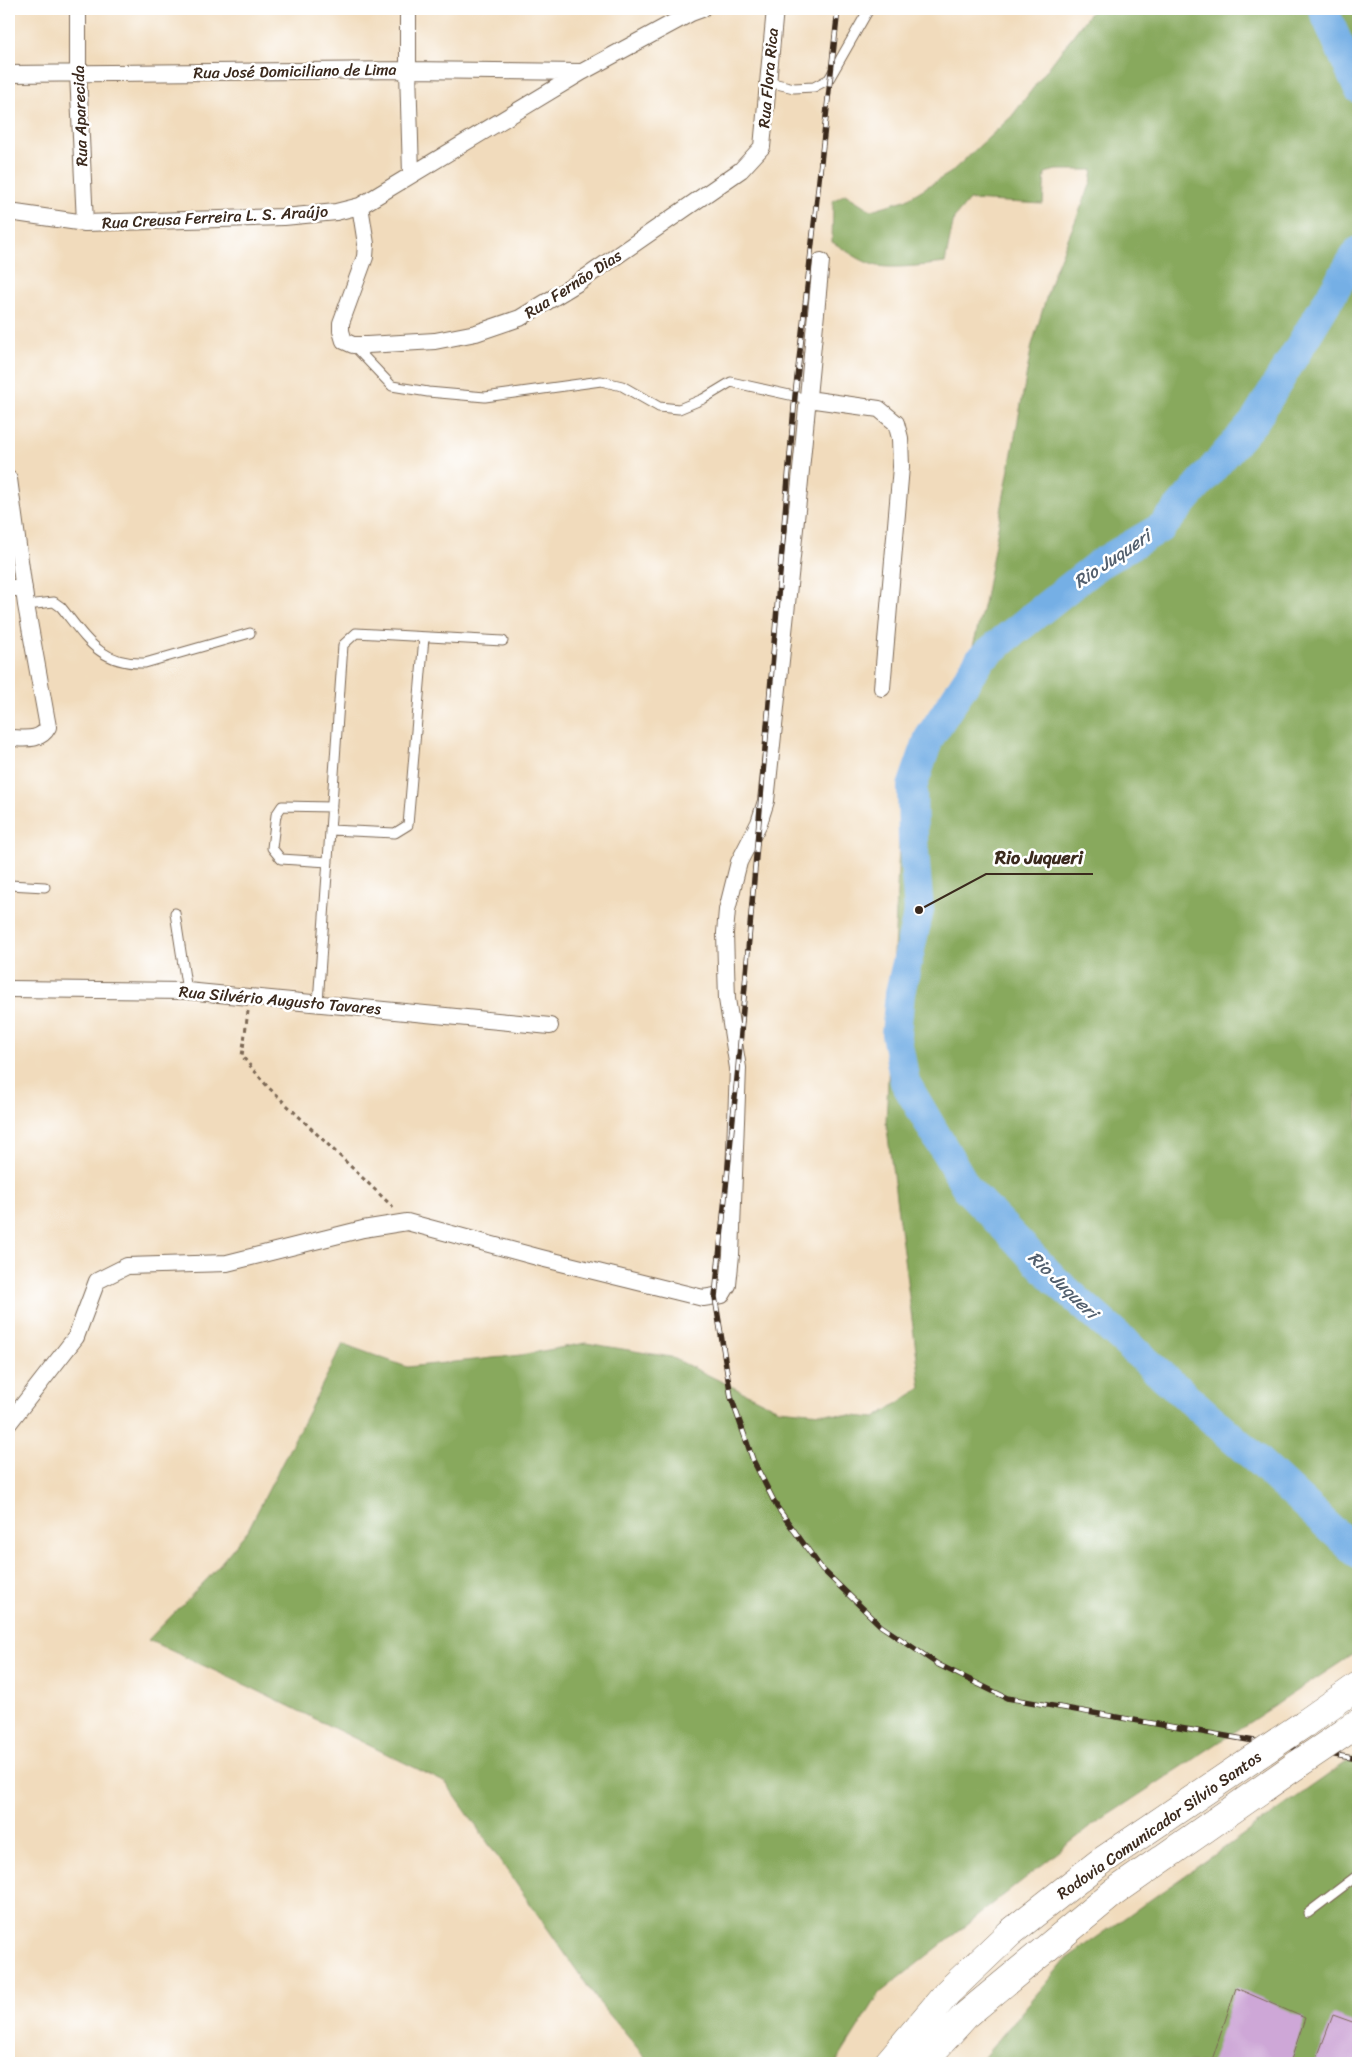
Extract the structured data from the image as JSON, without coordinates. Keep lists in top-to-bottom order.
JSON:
{
  "streets": {
    "highway": ["Rodovia Comunicador Silvio Santos"],
    "street": [
      "Rua José Domiciliano de Lima",
      "Rua Flora Rica",
      "Rua Aparecida",
      "Rua Creusa Ferreira L. S. Araújo",
      "Rua Fernão Dias",
      "Rua Silvério Augusto Tavares"
    ]
  },
  "crossings": [
    ["Rua José Domiciliano de Lima", "Rua Aparecida"],
    ["Rua José Domiciliano de Lima", "Rua Creusa Ferreira L. S. Araújo"],
    ["Rua Flora Rica", "Rua Fernão Dias"],
    ["Rua Aparecida", "Rua Creusa Ferreira L. S. Araújo"]
  ],
  "water": ["Rio Juqueri"],
  "places": ["Rio Juqueri"]
}
